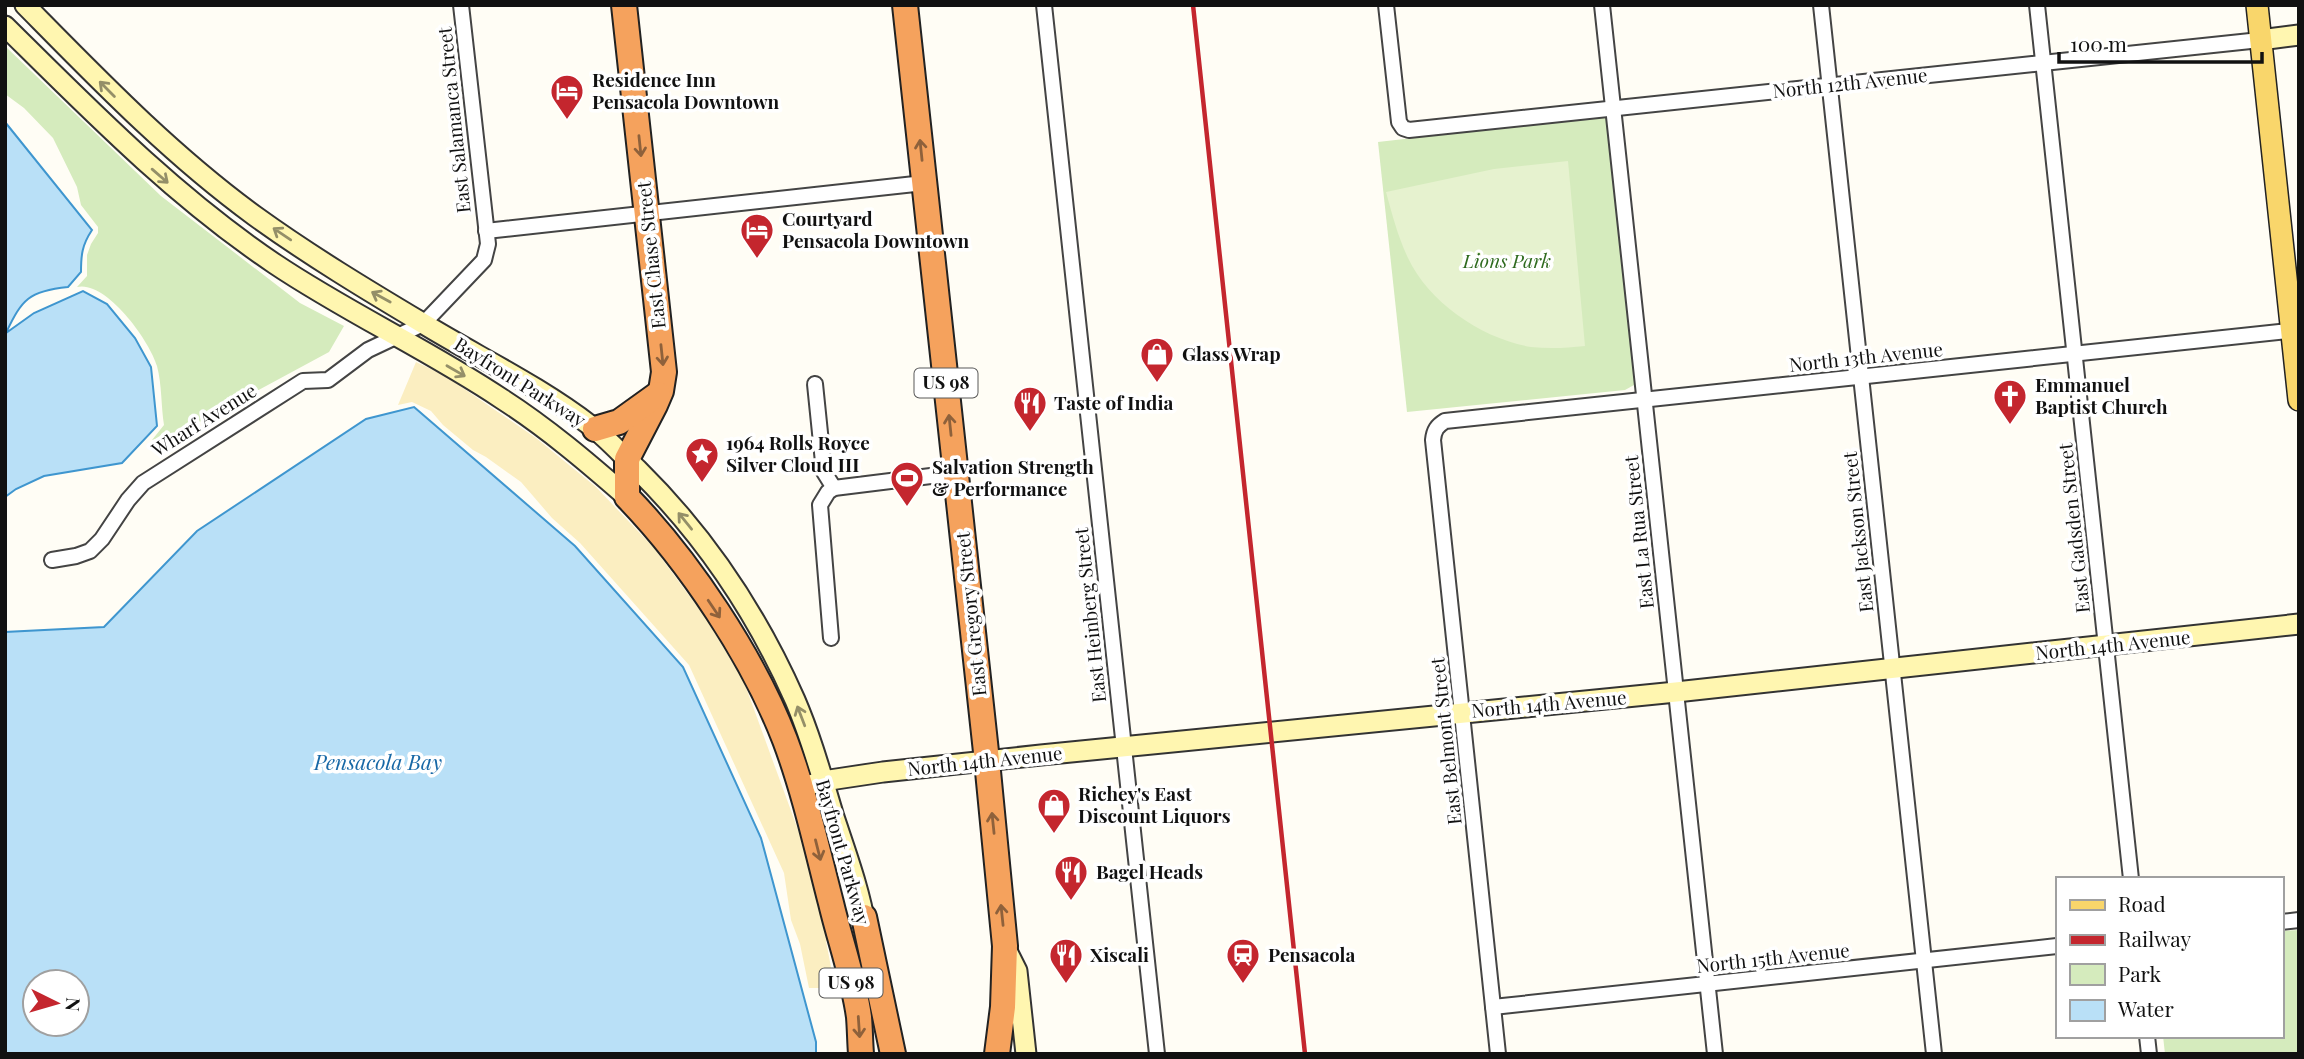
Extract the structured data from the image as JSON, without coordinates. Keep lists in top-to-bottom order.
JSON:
{
  "streets": {
    "highway": [
      "East Chase Street",
      "Bayfront Parkway",
      "US 98",
      "East Gregory Street"
    ],
    "main road": ["North 12th Avenue", "North 14th Avenue"],
    "street": [
      "East Salamanca Street",
      "North 13th Avenue",
      "Wharf Avenue",
      "East Gadsden Street",
      "East La Rua Street",
      "East Jackson Street",
      "East Heinberg Street",
      "East Belmont Street",
      "North 15th Avenue"
    ]
  },
  "crossings": [
    ["North 12th Avenue", "East Gadsden Street"],
    ["North 12th Avenue", "East La Rua Street"],
    ["North 12th Avenue", "East Jackson Street"],
    ["East Salamanca Street", "Bayfront Parkway"],
    ["East Salamanca Street", "Wharf Avenue"],
    ["East Chase Street", "Bayfront Parkway"],
    ["North 13th Avenue", "East Gadsden Street"],
    ["North 13th Avenue", "East La Rua Street"],
    ["North 13th Avenue", "East Jackson Street"],
    ["North 13th Avenue", "East Belmont Street"],
    ["Bayfront Parkway", "Wharf Avenue"],
    ["Bayfront Parkway", "North 14th Avenue"],
    ["US 98", "East Gregory Street"],
    ["East Gadsden Street", "North 14th Avenue"],
    ["East La Rua Street", "North 14th Avenue"],
    ["East La Rua Street", "North 15th Avenue"],
    ["East Jackson Street", "North 14th Avenue"],
    ["East Jackson Street", "North 15th Avenue"],
    ["East Gregory Street", "North 14th Avenue"],
    ["East Heinberg Street", "North 14th Avenue"],
    ["North 14th Avenue", "East Belmont Street"],
    ["East Belmont Street", "North 15th Avenue"]
  ],
  "one_way": ["East Chase Street", "East Gregory Street"],
  "water": ["Pensacola Bay"],
  "parks": ["Lions Park"],
  "places": {
    "hotel": ["Residence Inn Pensacola Downtown", "Courtyard Pensacola Downtown"],
    "shop": ["Glass Wrap", "Richey's East Discount Liquors"],
    "church": ["Emmanuel Baptist Church"],
    "restaurant": ["Taste of India", "Bagel Heads", "Xiscali"],
    "place": ["1964 Rolls Royce Silver Cloud III"],
    "sports": ["Salvation Strength & Performance"],
    "station": ["Pensacola"]
  },
  "legend": [
    "Road",
    "Railway",
    "Park",
    "Water"
  ],
  "scale_bar": "100 m",
  "north": "right"
}
